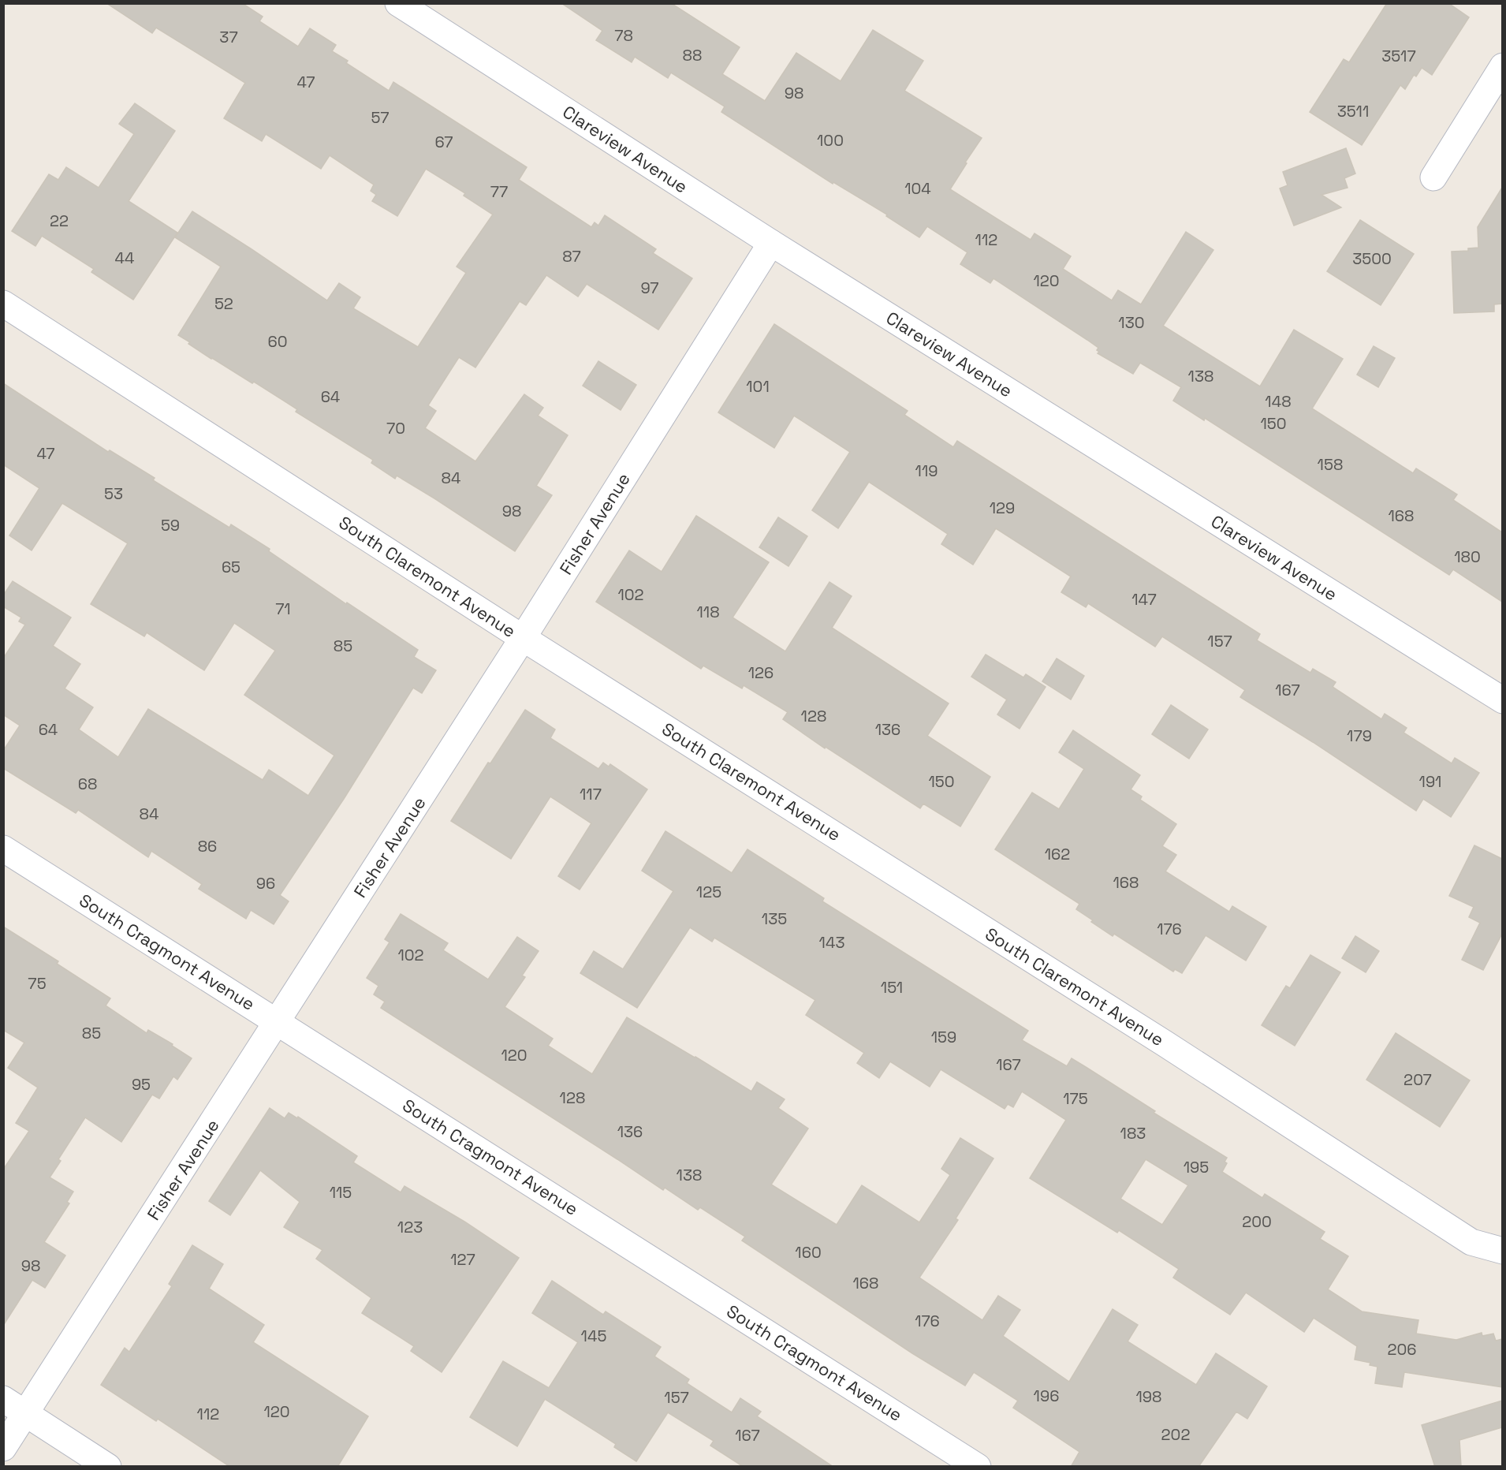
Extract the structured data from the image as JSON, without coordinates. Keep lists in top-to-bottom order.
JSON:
{
  "streets": {
    "street": [
      "Clareview Avenue",
      "Fisher Avenue",
      "South Claremont Avenue",
      "South Cragmont Avenue"
    ]
  },
  "crossings": [
    ["Clareview Avenue", "Fisher Avenue"],
    ["Fisher Avenue", "South Claremont Avenue"],
    ["Fisher Avenue", "South Cragmont Avenue"]
  ],
  "house_numbers": [
    "78",
    "37",
    "88",
    "3517",
    "47",
    "98",
    "3511",
    "57",
    "100",
    "67",
    "104",
    "77",
    "22",
    "112",
    "87",
    "44",
    "3500",
    "120",
    "97",
    "52",
    "130",
    "60",
    "138",
    "101",
    "64",
    "148",
    "150",
    "70",
    "47",
    "158",
    "119",
    "84",
    "53",
    "129",
    "98",
    "168",
    "59",
    "180",
    "65",
    "102",
    "147",
    "71",
    "118",
    "157",
    "85",
    "126",
    "167",
    "128",
    "64",
    "136",
    "179",
    "150",
    "191",
    "68",
    "117",
    "84",
    "86",
    "162",
    "168",
    "96",
    "125",
    "135",
    "176",
    "143",
    "102",
    "75",
    "151",
    "85",
    "159",
    "120",
    "167",
    "207",
    "95",
    "128",
    "175",
    "136",
    "183",
    "195",
    "138",
    "115",
    "200",
    "123",
    "160",
    "127",
    "98",
    "168",
    "176",
    "145",
    "206",
    "196",
    "198",
    "157",
    "120",
    "112",
    "202",
    "167"
  ]
}
